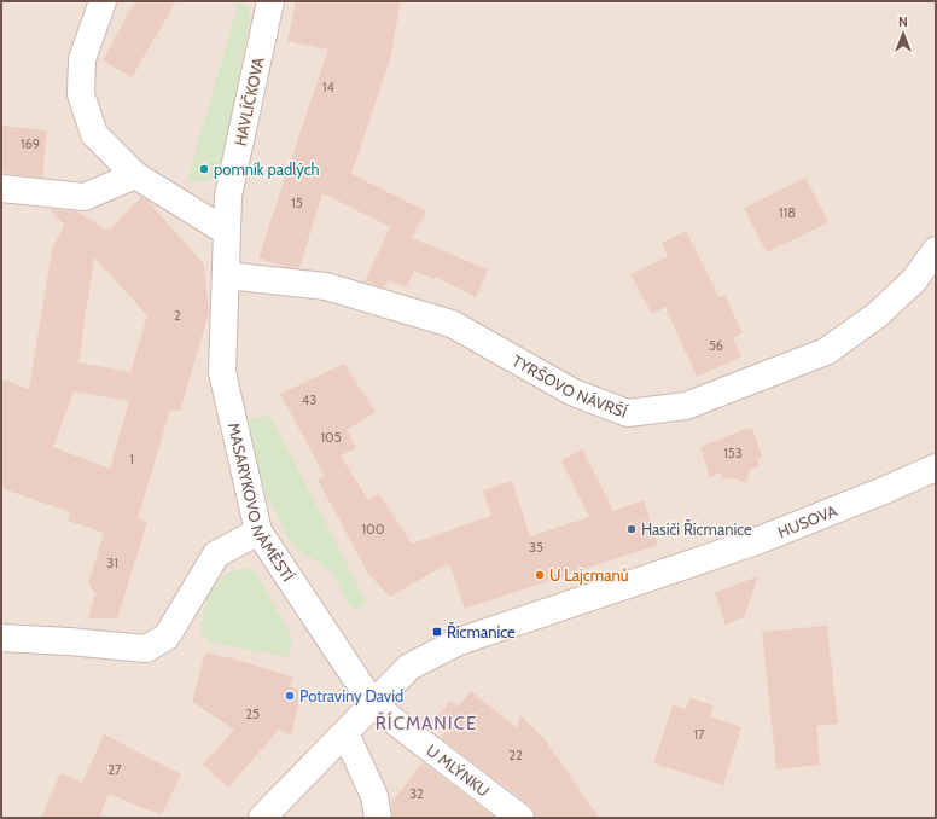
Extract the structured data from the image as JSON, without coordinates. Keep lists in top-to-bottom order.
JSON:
{
  "streets": {
    "street": [
      "HAVLÍČKOVA",
      "TYRŠOVO NÁVRŠÍ",
      "MASARYKOVO NÁMĚSTÍ",
      "HUSOVA",
      "U MLÝNKU"
    ]
  },
  "crossings": [
    ["HAVLÍČKOVA", "TYRŠOVO NÁVRŠÍ"],
    ["HAVLÍČKOVA", "MASARYKOVO NÁMĚSTÍ"],
    ["TYRŠOVO NÁVRŠÍ", "MASARYKOVO NÁMĚSTÍ"],
    ["MASARYKOVO NÁMĚSTÍ", "HUSOVA"],
    ["MASARYKOVO NÁMĚSTÍ", "U MLÝNKU"],
    ["HUSOVA", "U MLÝNKU"]
  ],
  "districts": ["ŘÍCMANICE"],
  "places": {
    "other": [
      "pomník padlých",
      "Hasiči Řícmanice",
      "U Lajcmanů",
      "Potraviny David"
    ],
    "transit": ["Řícmanice"]
  },
  "house_numbers": [
    "14",
    "169",
    "15",
    "118",
    "2",
    "56",
    "43",
    "105",
    "153",
    "1",
    "100",
    "35",
    "31",
    "25",
    "17",
    "22",
    "27",
    "32"
  ],
  "north": "top"
}
